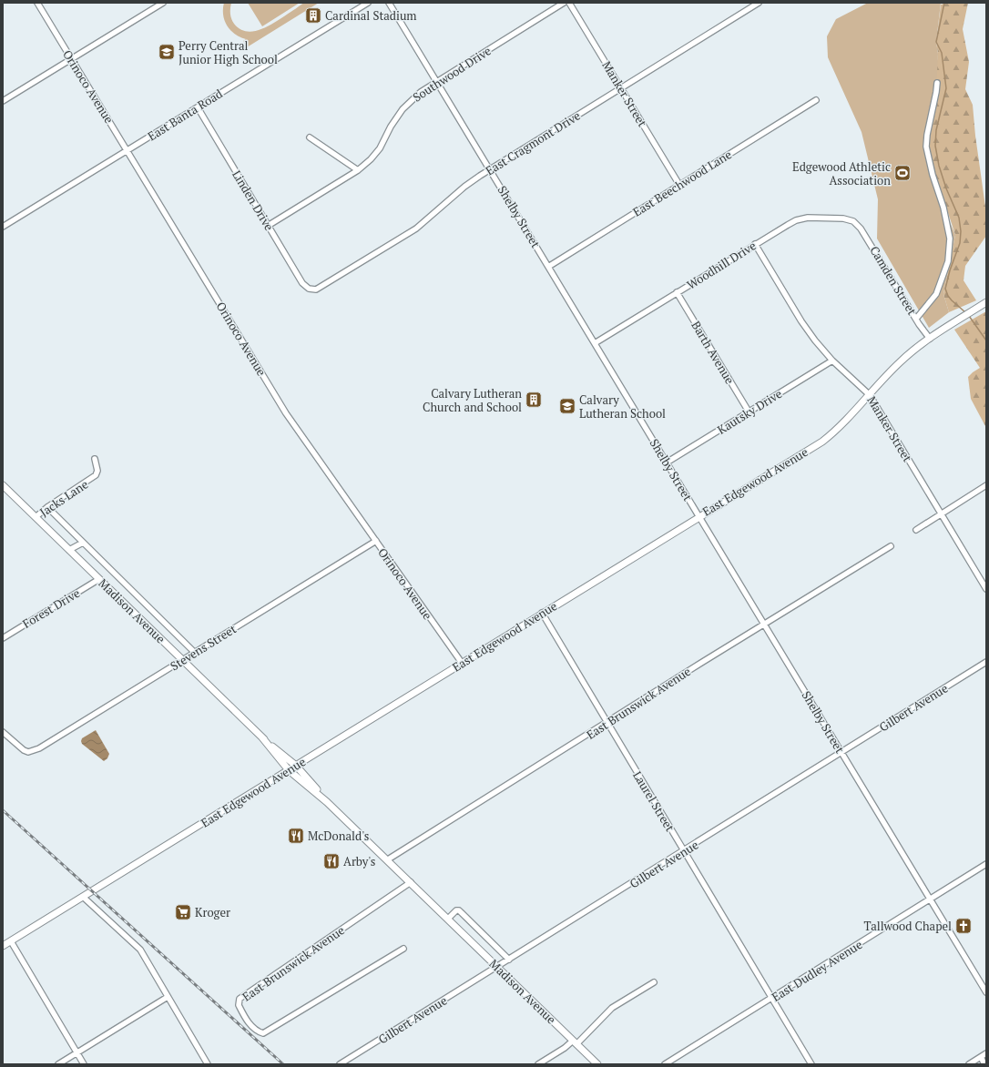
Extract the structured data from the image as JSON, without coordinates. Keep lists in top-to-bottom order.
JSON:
{
  "streets": {
    "main road": ["East Edgewood Avenue", "Madison Avenue"],
    "street": [
      "Southwood Drive",
      "Orinoco Avenue",
      "Manker Street",
      "East Banta Road",
      "East Cragmont Drive",
      "East Beechwood Lane",
      "Linden Drive",
      "Shelby Street",
      "Woodhill Drive",
      "Camden Street",
      "Barth Avenue",
      "Kautsky Drive",
      "Jacks Lane",
      "Forest Drive",
      "Stevens Street",
      "East Brunswick Avenue",
      "Gilbert Avenue",
      "Laurel Street",
      "East Dudley Avenue"
    ]
  },
  "crossings": [
    ["Southwood Drive", "Linden Drive"],
    ["Southwood Drive", "Shelby Street"],
    ["Orinoco Avenue", "East Banta Road"],
    ["Orinoco Avenue", "East Edgewood Avenue"],
    ["Orinoco Avenue", "Stevens Street"],
    ["Manker Street", "East Cragmont Drive"],
    ["Manker Street", "East Beechwood Lane"],
    ["Manker Street", "Woodhill Drive"],
    ["Manker Street", "Kautsky Drive"],
    ["Manker Street", "East Edgewood Avenue"],
    ["East Banta Road", "Linden Drive"],
    ["East Cragmont Drive", "Linden Drive"],
    ["East Cragmont Drive", "Shelby Street"],
    ["East Beechwood Lane", "Shelby Street"],
    ["Shelby Street", "Woodhill Drive"],
    ["Shelby Street", "Kautsky Drive"],
    ["Shelby Street", "East Edgewood Avenue"],
    ["Shelby Street", "East Brunswick Avenue"],
    ["Shelby Street", "Gilbert Avenue"],
    ["Shelby Street", "East Dudley Avenue"],
    ["Woodhill Drive", "Camden Street"],
    ["Woodhill Drive", "Barth Avenue"],
    ["Camden Street", "East Edgewood Avenue"],
    ["Barth Avenue", "Kautsky Drive"],
    ["East Edgewood Avenue", "Madison Avenue"],
    ["East Edgewood Avenue", "Laurel Street"],
    ["Jacks Lane", "Madison Avenue"],
    ["Forest Drive", "Madison Avenue"],
    ["Madison Avenue", "Stevens Street"],
    ["Madison Avenue", "East Brunswick Avenue"],
    ["Madison Avenue", "Gilbert Avenue"],
    ["East Brunswick Avenue", "Laurel Street"],
    ["Gilbert Avenue", "Laurel Street"],
    ["Laurel Street", "East Dudley Avenue"]
  ],
  "places": {
    "building": ["Cardinal Stadium", "Calvary Lutheran Church and School"],
    "school or university": ["Perry Central Junior High School", "Calvary Lutheran School"],
    "sports": ["Edgewood Athletic Association"],
    "restaurant": ["McDonald's", "Arby's"],
    "supermarket": ["Kroger"],
    "church": ["Tallwood Chapel"]
  }
}
